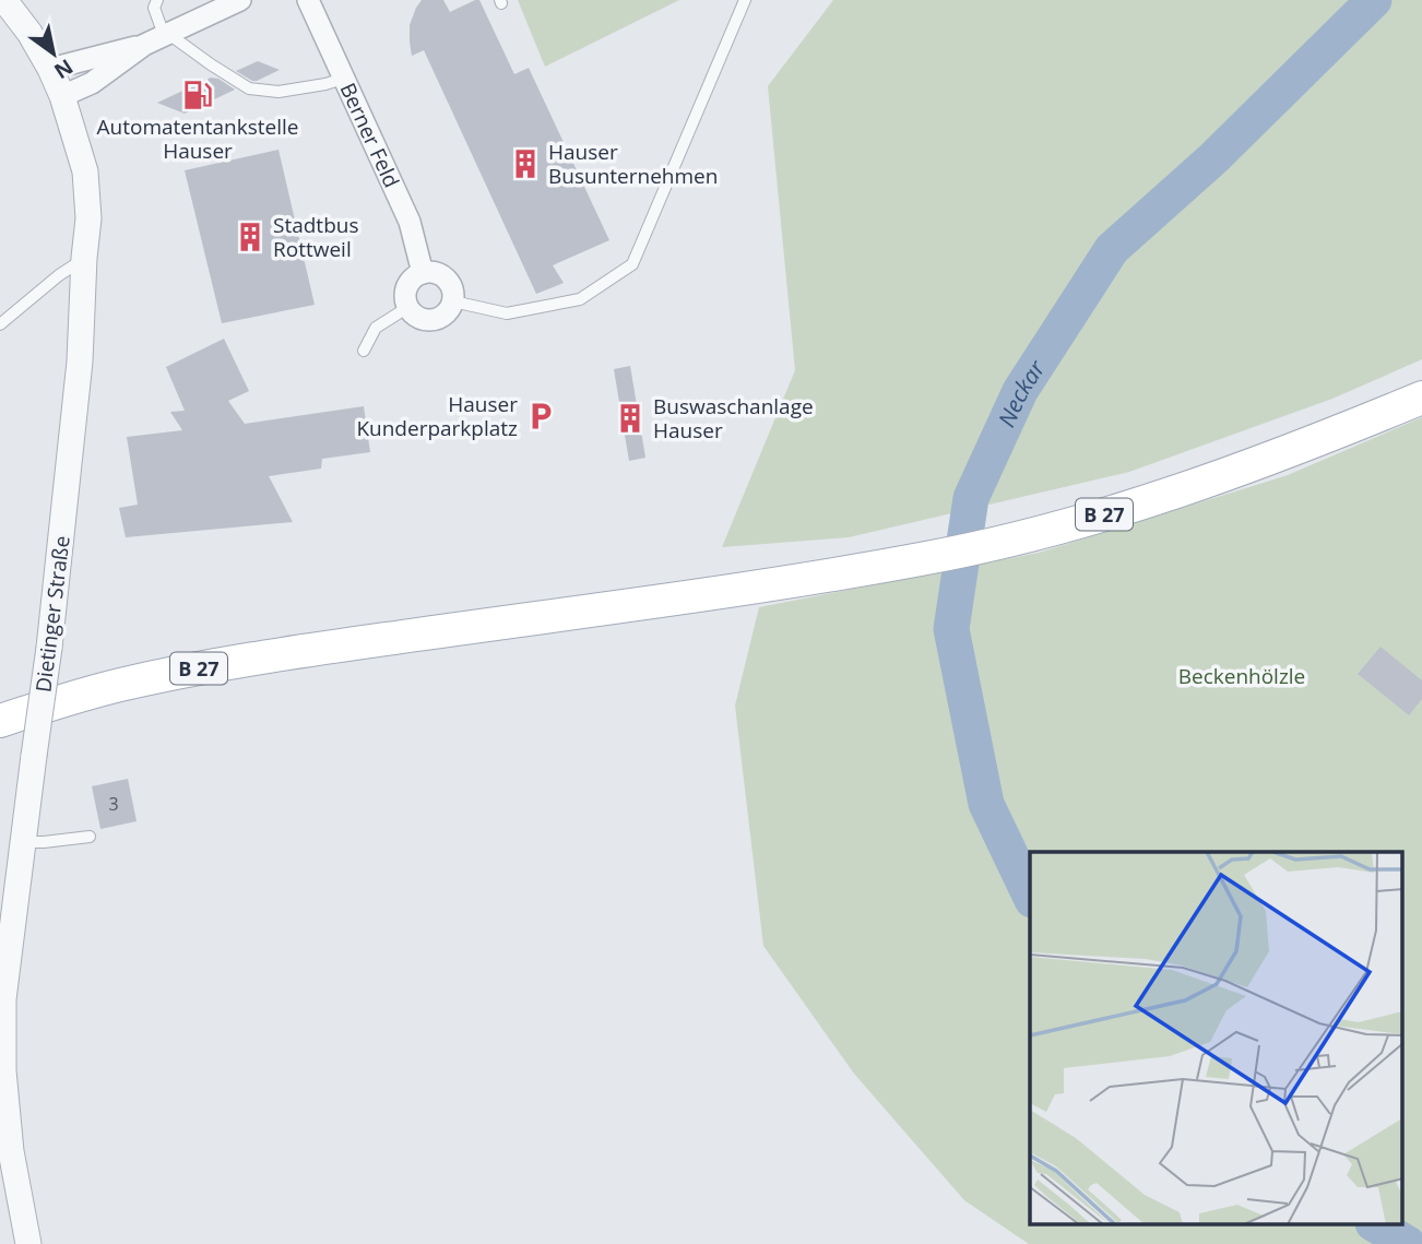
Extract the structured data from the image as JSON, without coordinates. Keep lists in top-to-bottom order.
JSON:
{
  "streets": {
    "main road": ["B 27"],
    "street": ["Berner Feld", "Dietinger Straße"]
  },
  "water": ["Neckar"],
  "parks": ["Beckenhölzle"],
  "places": {
    "fuel station": ["Automatentankstelle Hauser"],
    "building": ["Hauser Busunternehmen", "Stadtbus Rottweil", "Buswaschanlage Hauser"],
    "parking": ["Hauser Kunderparkplatz"]
  },
  "house_numbers": ["3"],
  "north": "bottom right"
}
